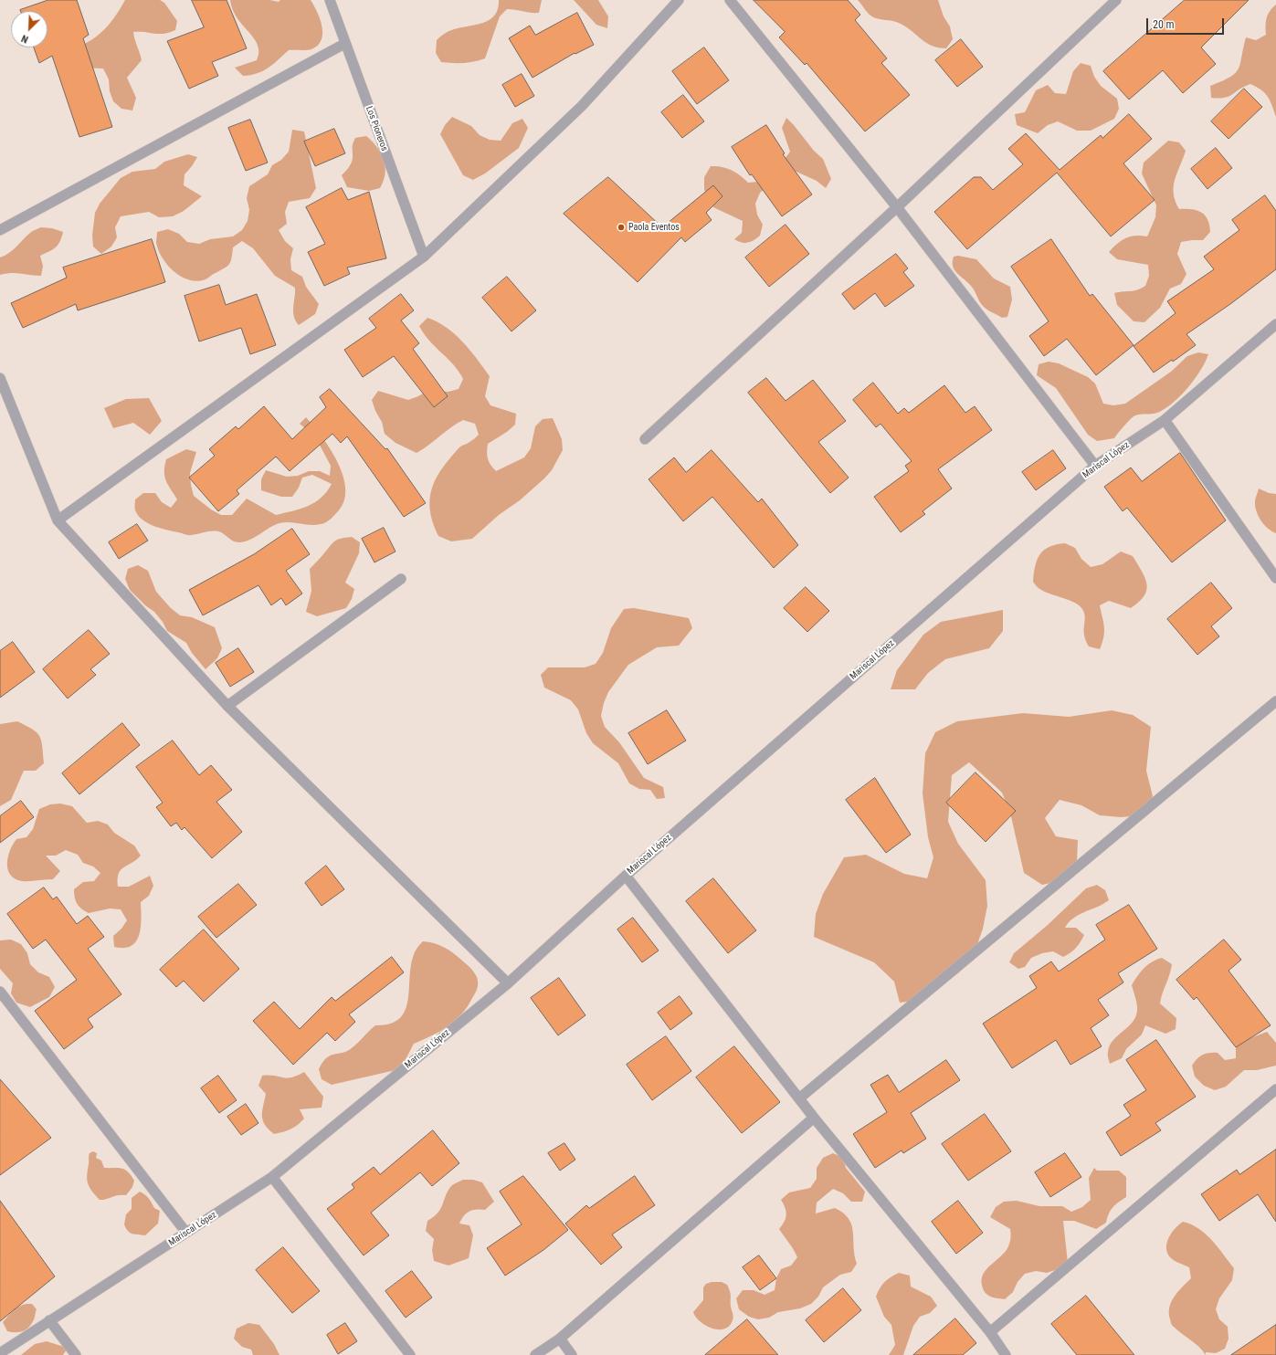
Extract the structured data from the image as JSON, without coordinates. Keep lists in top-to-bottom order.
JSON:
{
  "streets": {
    "street": ["Los Pioneros", "Mariscal López"]
  },
  "places": ["Paola Eventos"],
  "scale_bar": "20 m",
  "north": "bottom left"
}
